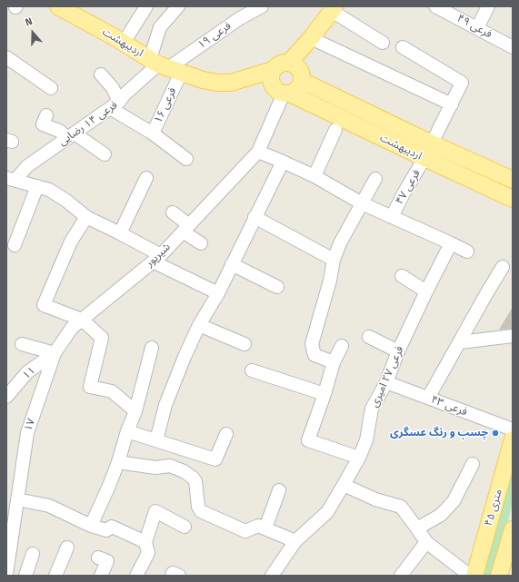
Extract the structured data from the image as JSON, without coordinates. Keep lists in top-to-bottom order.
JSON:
{
  "streets": {
    "main road": ["اردیبهشت", "۴۵ متری"],
    "street": [
      "فرعی ۴۹",
      "فرعی ۱۹",
      "فرعی ۱۶",
      "فرعی ۱۴ رضایی",
      "فرعی ۴۷",
      "شیرپور",
      "۱۱",
      "فرعی ۲۷ امیری",
      "فرعی ۴۳",
      "۱۷"
    ]
  },
  "crossings": [
    ["فرعی ۱۹", "اردیبهشت"],
    ["فرعی ۱۹", "فرعی ۱۶"],
    ["فرعی ۱۹", "فرعی ۱۴ رضایی"],
    ["اردیبهشت", "فرعی ۱۶"],
    ["اردیبهشت", "فرعی ۱۴ رضایی"],
    ["اردیبهشت", "فرعی ۴۷"],
    ["اردیبهشت", "شیرپور"],
    ["فرعی ۱۶", "فرعی ۱۴ رضایی"],
    ["شیرپور", "۱۱"],
    ["شیرپور", "۱۷"],
    ["۱۱", "۱۷"],
    ["فرعی ۲۷ امیری", "فرعی ۴۳"]
  ],
  "places": ["چسب و رنگ عسگری"],
  "north": "top"
}
